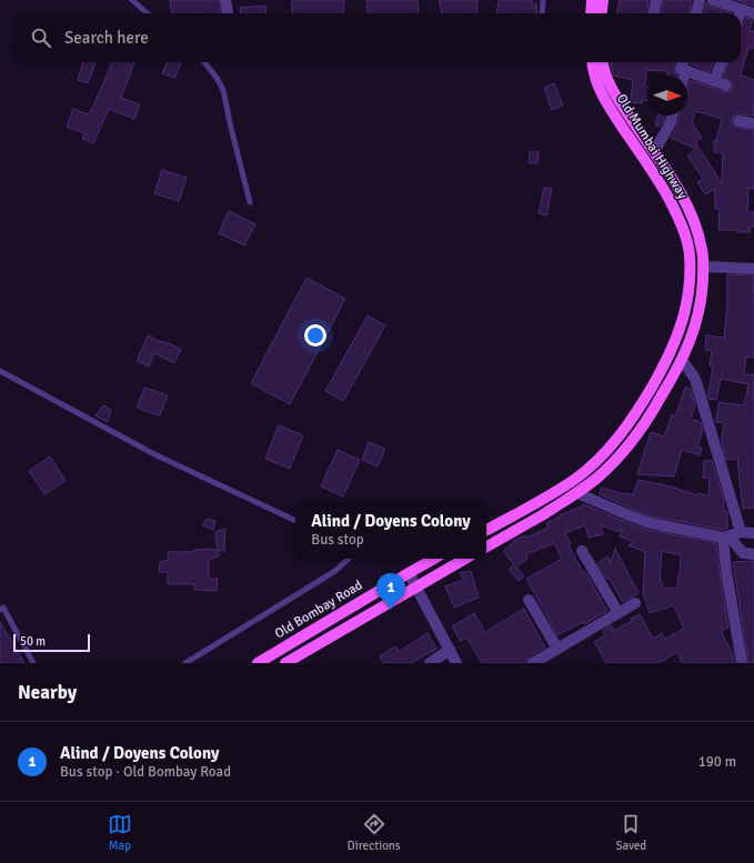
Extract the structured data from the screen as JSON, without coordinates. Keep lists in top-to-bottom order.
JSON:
{
  "streets": {
    "main road": ["Old Mumbai Highway", "Old Bombay Road"]
  },
  "scale_bar": "50 m",
  "north": "right",
  "page": {
    "search": "Search here",
    "popup": ["Alind / Doyens Colony", "Bus stop"],
    "pins": "1",
    "scale": "50 m",
    "heading": "Nearby",
    "list": [
      {
        "mark": "1",
        "name": "Alind / Doyens Colony",
        "note": "Bus stop · Old Bombay Road",
        "value": "190 m"
      }
    ],
    "nav": ["Map", "Directions", "Saved"]
  }
}
